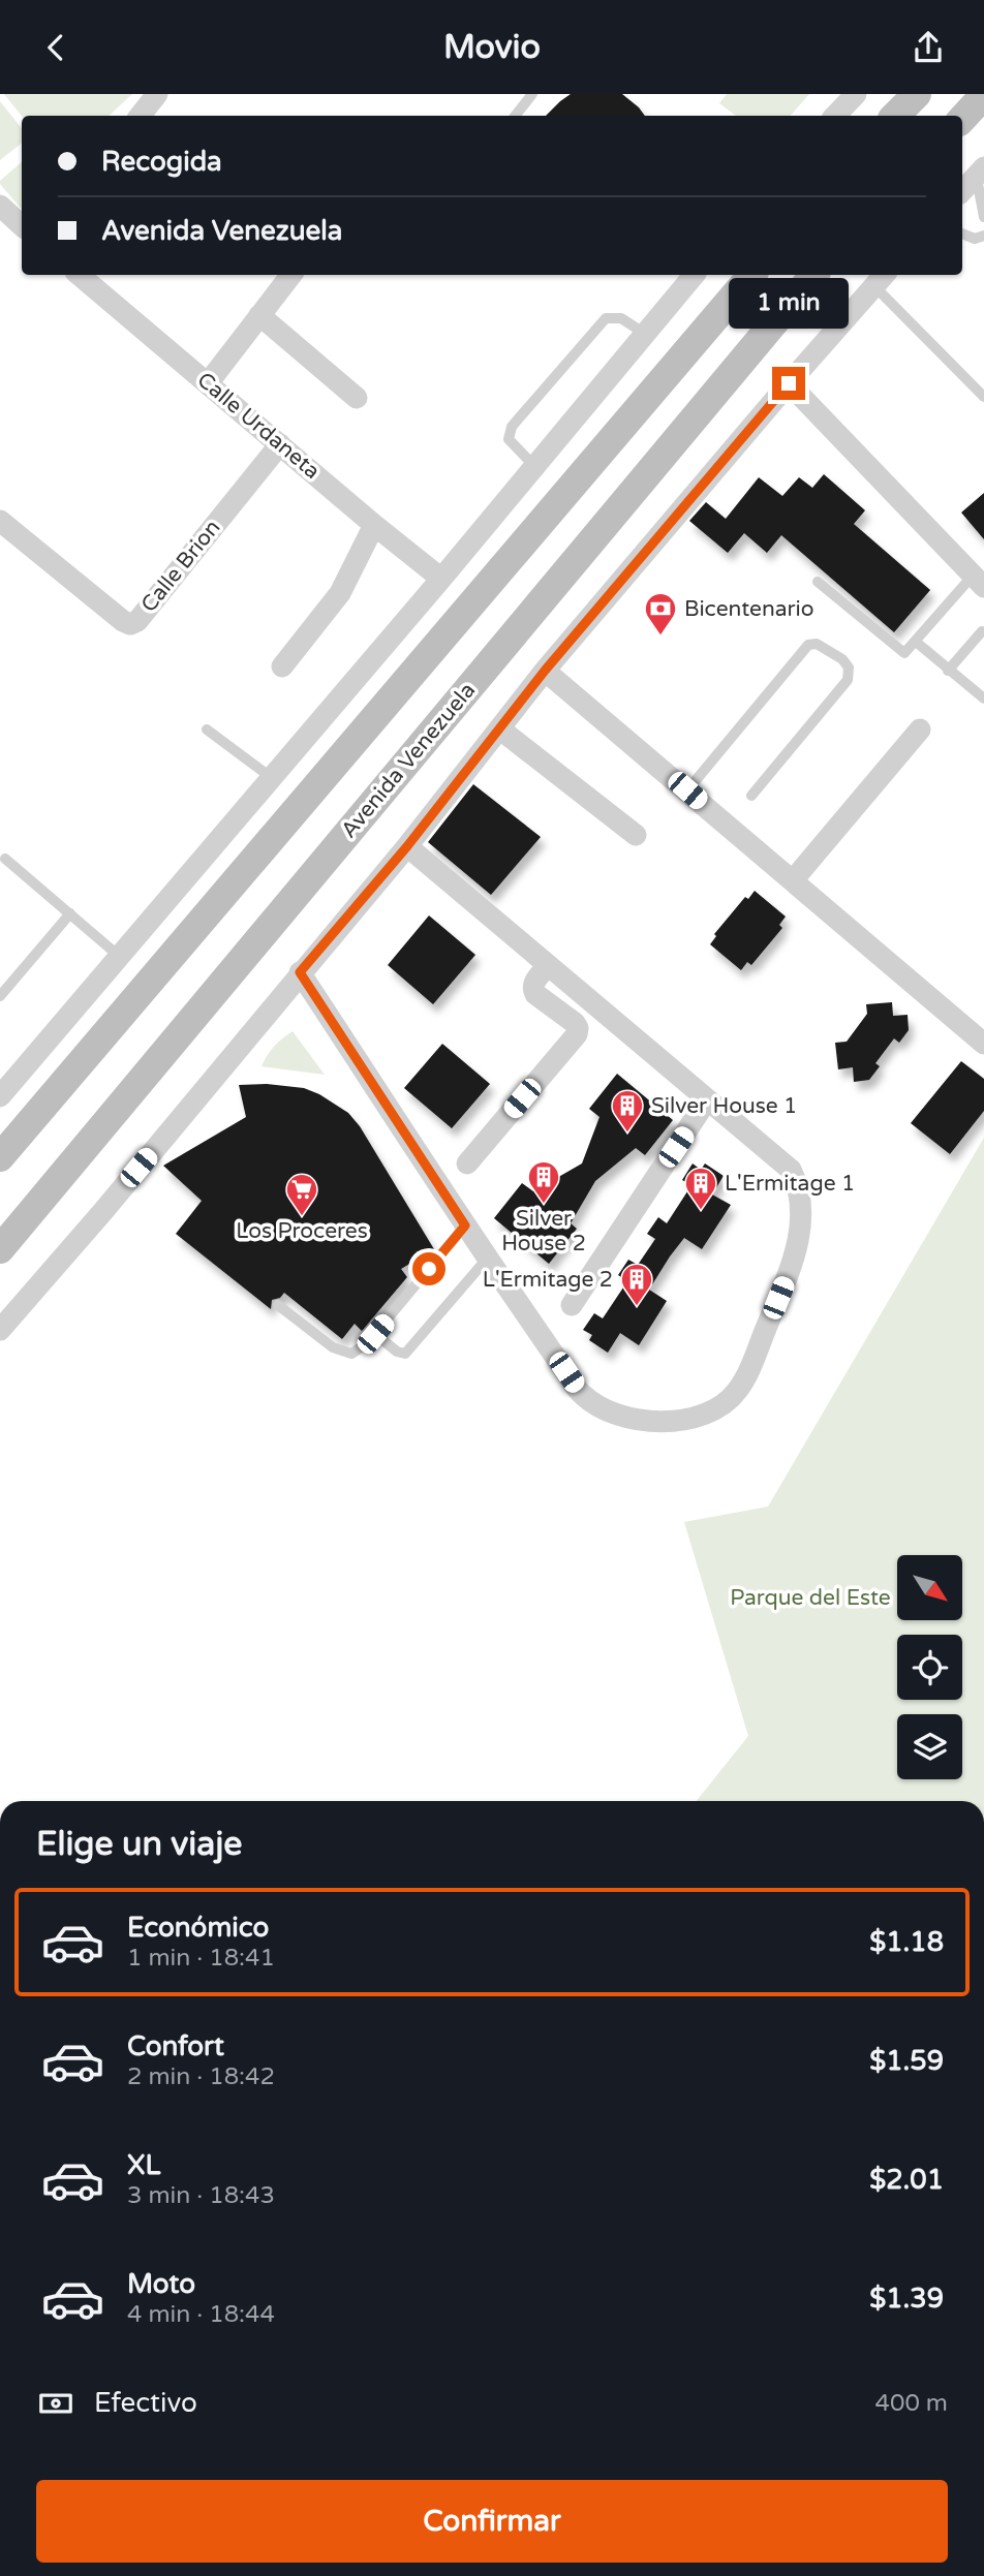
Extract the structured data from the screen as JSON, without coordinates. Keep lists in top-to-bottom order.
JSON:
{
  "streets": {
    "street": ["Calle Urdaneta", "Calle Brion", "Avenida Venezuela"]
  },
  "crossings": [
    ["Calle Urdaneta", "Calle Brion"]
  ],
  "parks": ["Parque del Este"],
  "places": {
    "bank": ["Bicentenario"],
    "building": [
      "Silver House 1",
      "Silver House 2",
      "L'Ermitage 1",
      "L'Ermitage 2"
    ],
    "supermarket": ["Los Proceres"]
  },
  "north": "bottom right",
  "page": {
    "header": "Movio",
    "banner": ["Recogida", "Avenida Venezuela"],
    "bubble": "1 min",
    "heading": "Elige un viaje",
    "list": [
      {
        "name": "Económico",
        "note": "1 min · 18:41",
        "value": "$1.18"
      },
      {
        "name": "Confort",
        "note": "2 min · 18:42",
        "value": "$1.59"
      },
      {
        "name": "XL",
        "note": "3 min · 18:43",
        "value": "$2.01"
      },
      {
        "name": "Moto",
        "note": "4 min · 18:44",
        "value": "$1.39"
      }
    ],
    "pay": ["Efectivo", "400 m"],
    "buttons": "Confirmar"
  }
}
